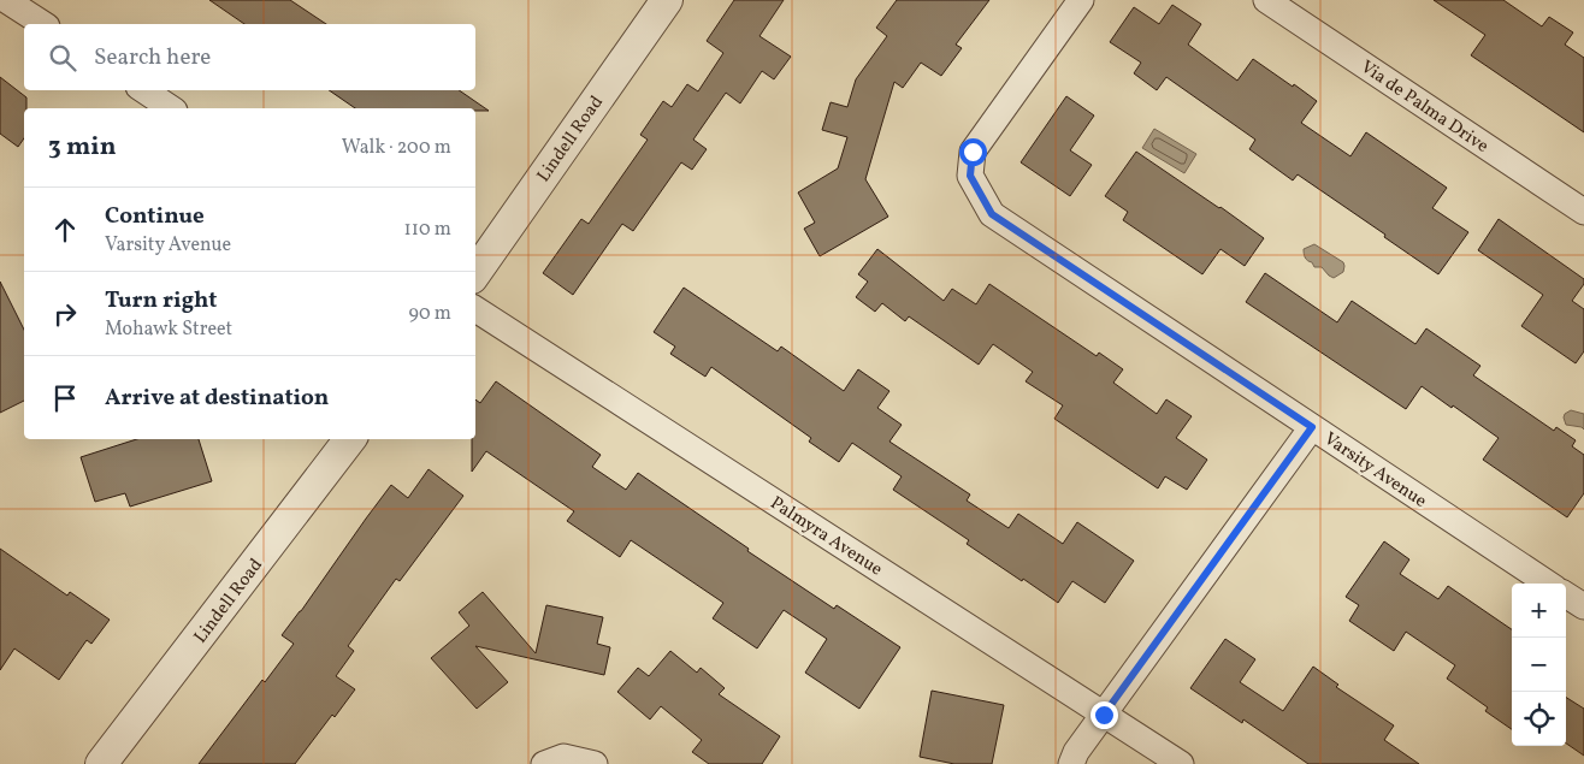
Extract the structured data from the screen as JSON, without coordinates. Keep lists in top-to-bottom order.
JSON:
{
  "streets": {
    "street": [
      "Via de Palma Drive",
      "Lindell Road",
      "Varsity Avenue",
      "Palmyra Avenue"
    ]
  },
  "page": {
    "search": "Search here",
    "heading": ["3 min", "Walk · 200 m"],
    "list": [
      ["Continue", "Varsity Avenue", "110 m"],
      ["Turn right", "Mohawk Street", "90 m"],
      "Arrive at destination"
    ],
    "map_buttons": ["+", "−"]
  }
}
